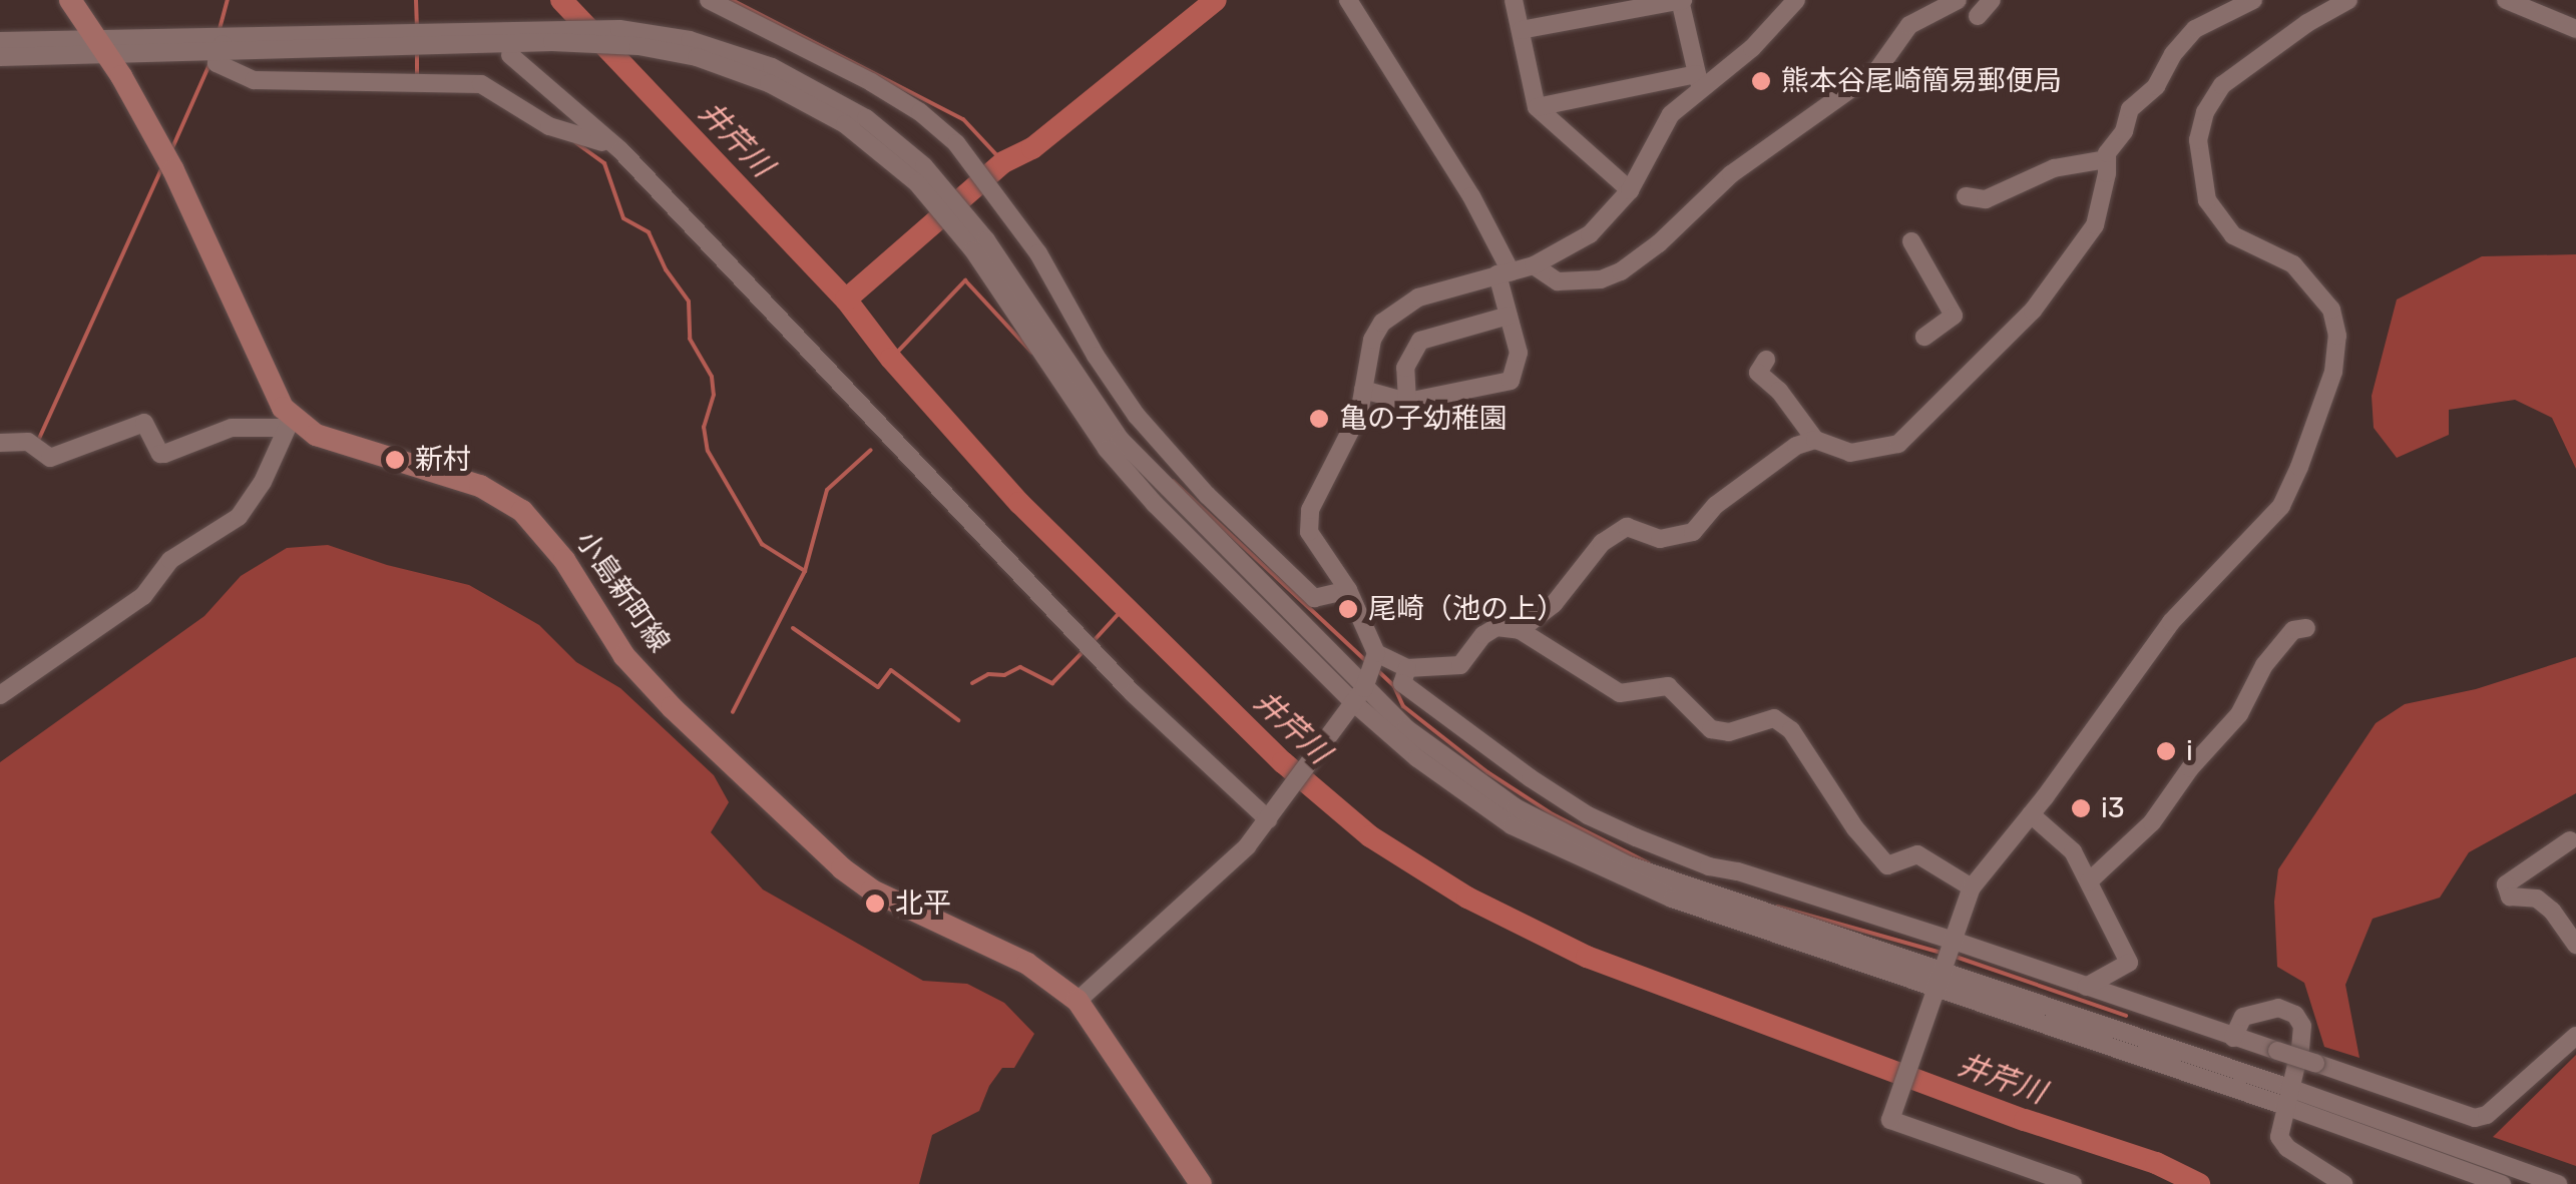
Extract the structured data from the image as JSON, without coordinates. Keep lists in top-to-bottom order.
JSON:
{
  "streets": {
    "main road": ["小島新町線"]
  },
  "water": ["井芹川"],
  "places": [
    "熊本谷尾崎簡易郵便局",
    "亀の子幼稚園",
    "新村",
    "尾崎（池の上）",
    "i",
    "i3",
    "北平"
  ]
}
